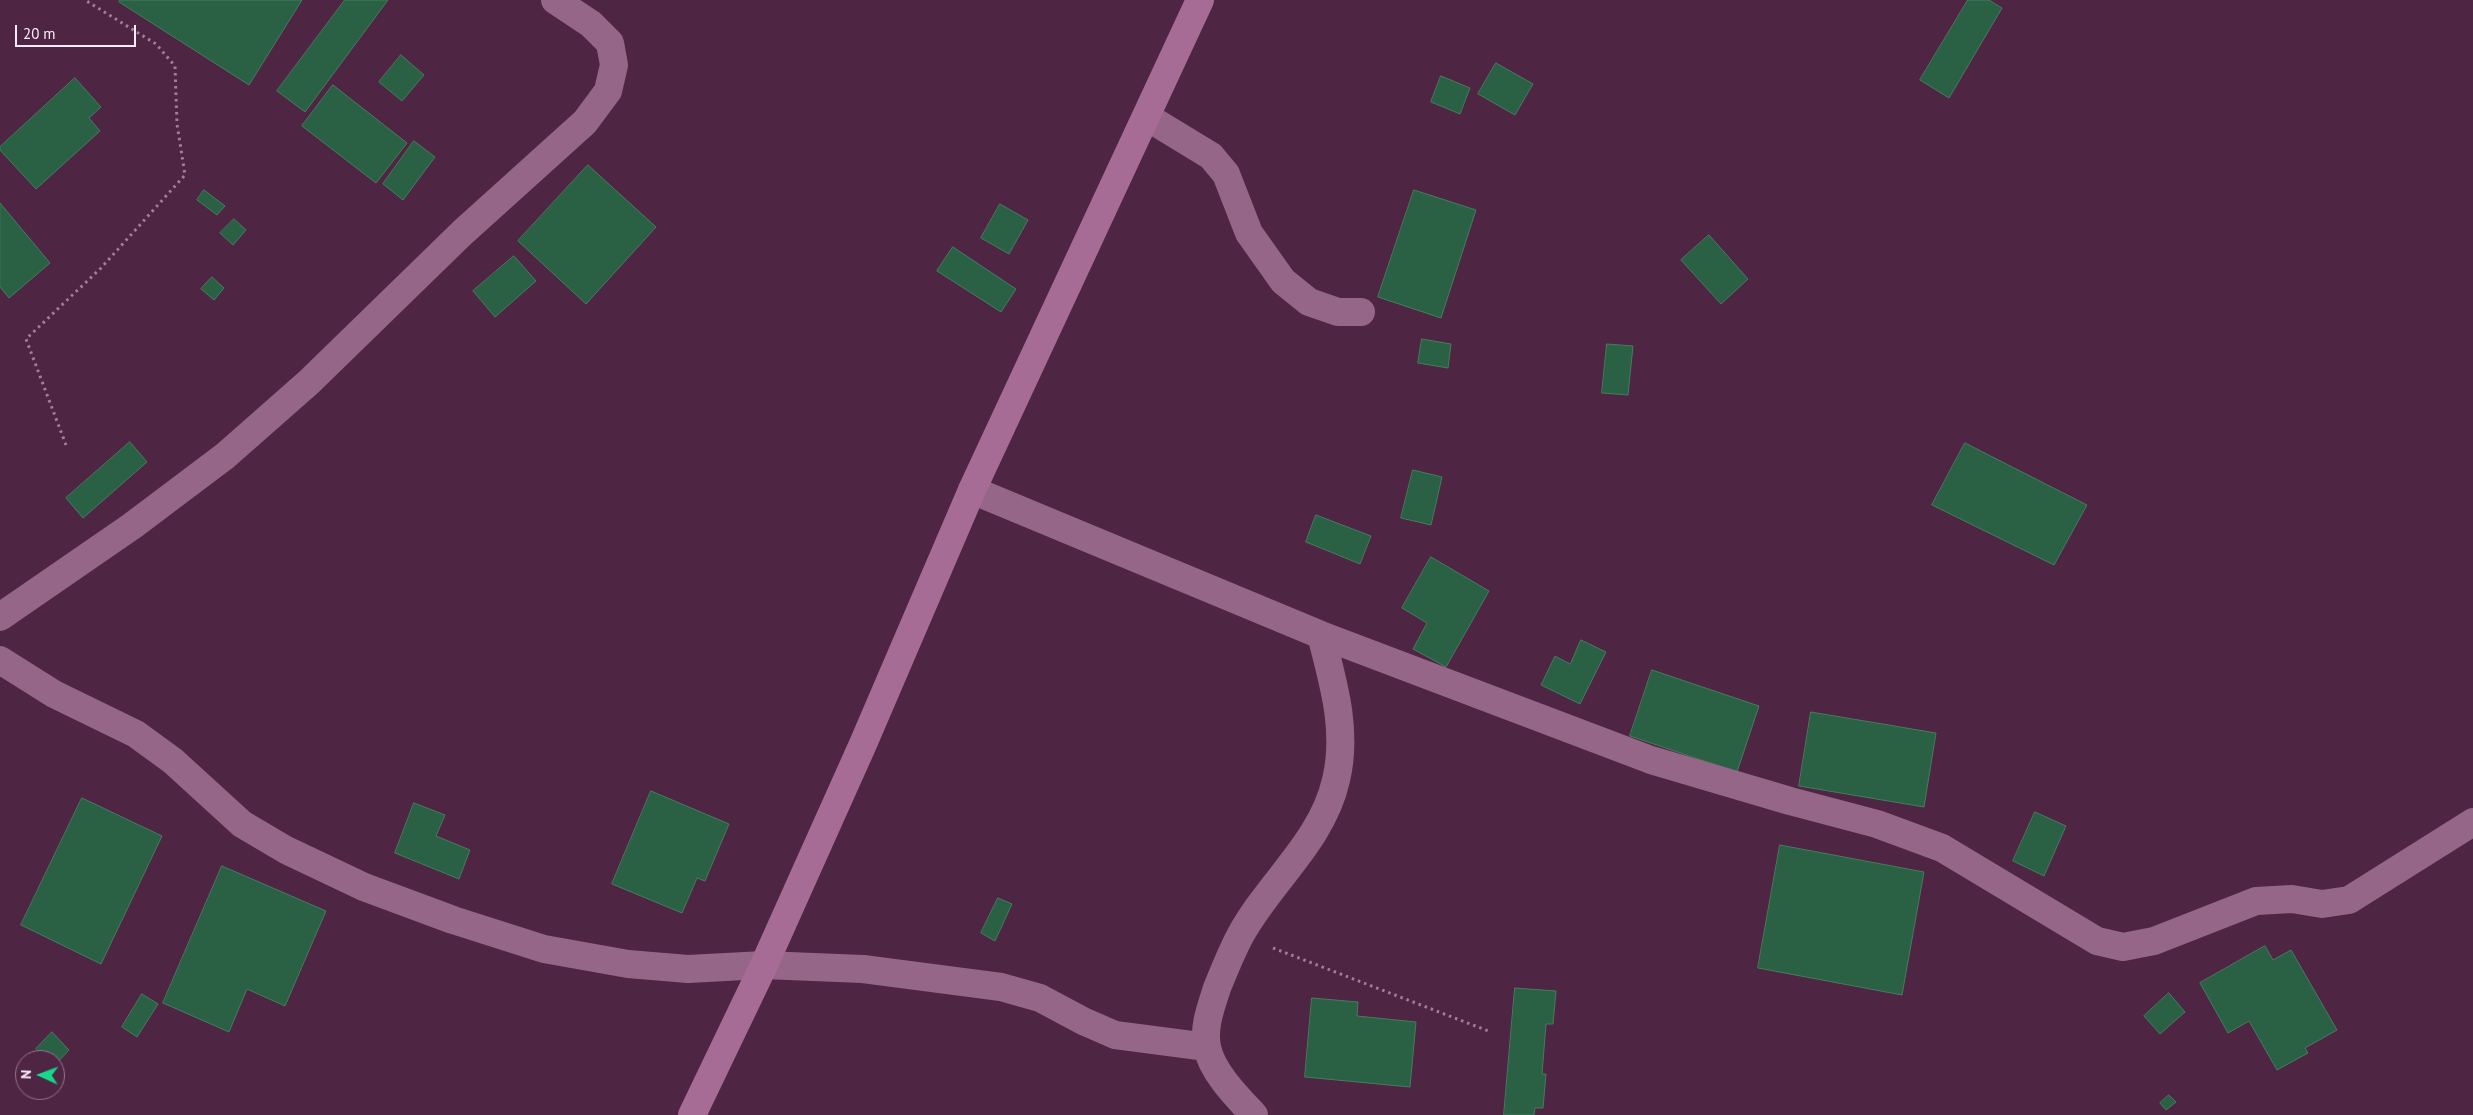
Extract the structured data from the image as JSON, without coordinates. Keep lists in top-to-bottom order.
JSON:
{
  "scale_bar": "20 m",
  "north": "left"
}
